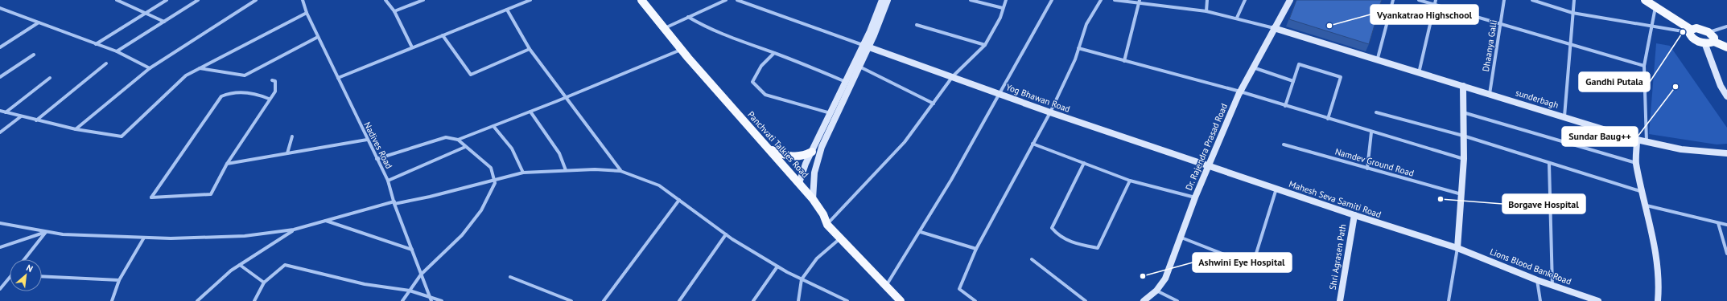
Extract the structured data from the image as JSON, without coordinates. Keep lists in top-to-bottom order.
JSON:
{
  "streets": {
    "main road": [
      "Yog Bhawan Road",
      "sunderbagh",
      "Panchvati Talkies Road",
      "Dr. Rajendra Prasad Road",
      "Mahesh Seva Samiti Road",
      "Shri Agrasen Path",
      "Lions Blood Bank Road"
    ],
    "street": ["Dhaanya Galli", "Nadives Road", "Namdev Ground Road"]
  },
  "crossings": [
    ["Dhaanya Galli", "sunderbagh"],
    ["Yog Bhawan Road", "Dr. Rajendra Prasad Road"],
    ["Yog Bhawan Road", "Mahesh Seva Samiti Road"],
    ["sunderbagh", "Dr. Rajendra Prasad Road"],
    ["Dr. Rajendra Prasad Road", "Mahesh Seva Samiti Road"],
    ["Mahesh Seva Samiti Road", "Shri Agrasen Path"],
    ["Mahesh Seva Samiti Road", "Lions Blood Bank Road"]
  ],
  "places": [
    "Vyankatrao Highschool",
    "Gandhi Putala",
    "Sundar Baug++",
    "Borgave Hospital",
    "Ashwini Eye Hospital"
  ],
  "north": "top right"
}
